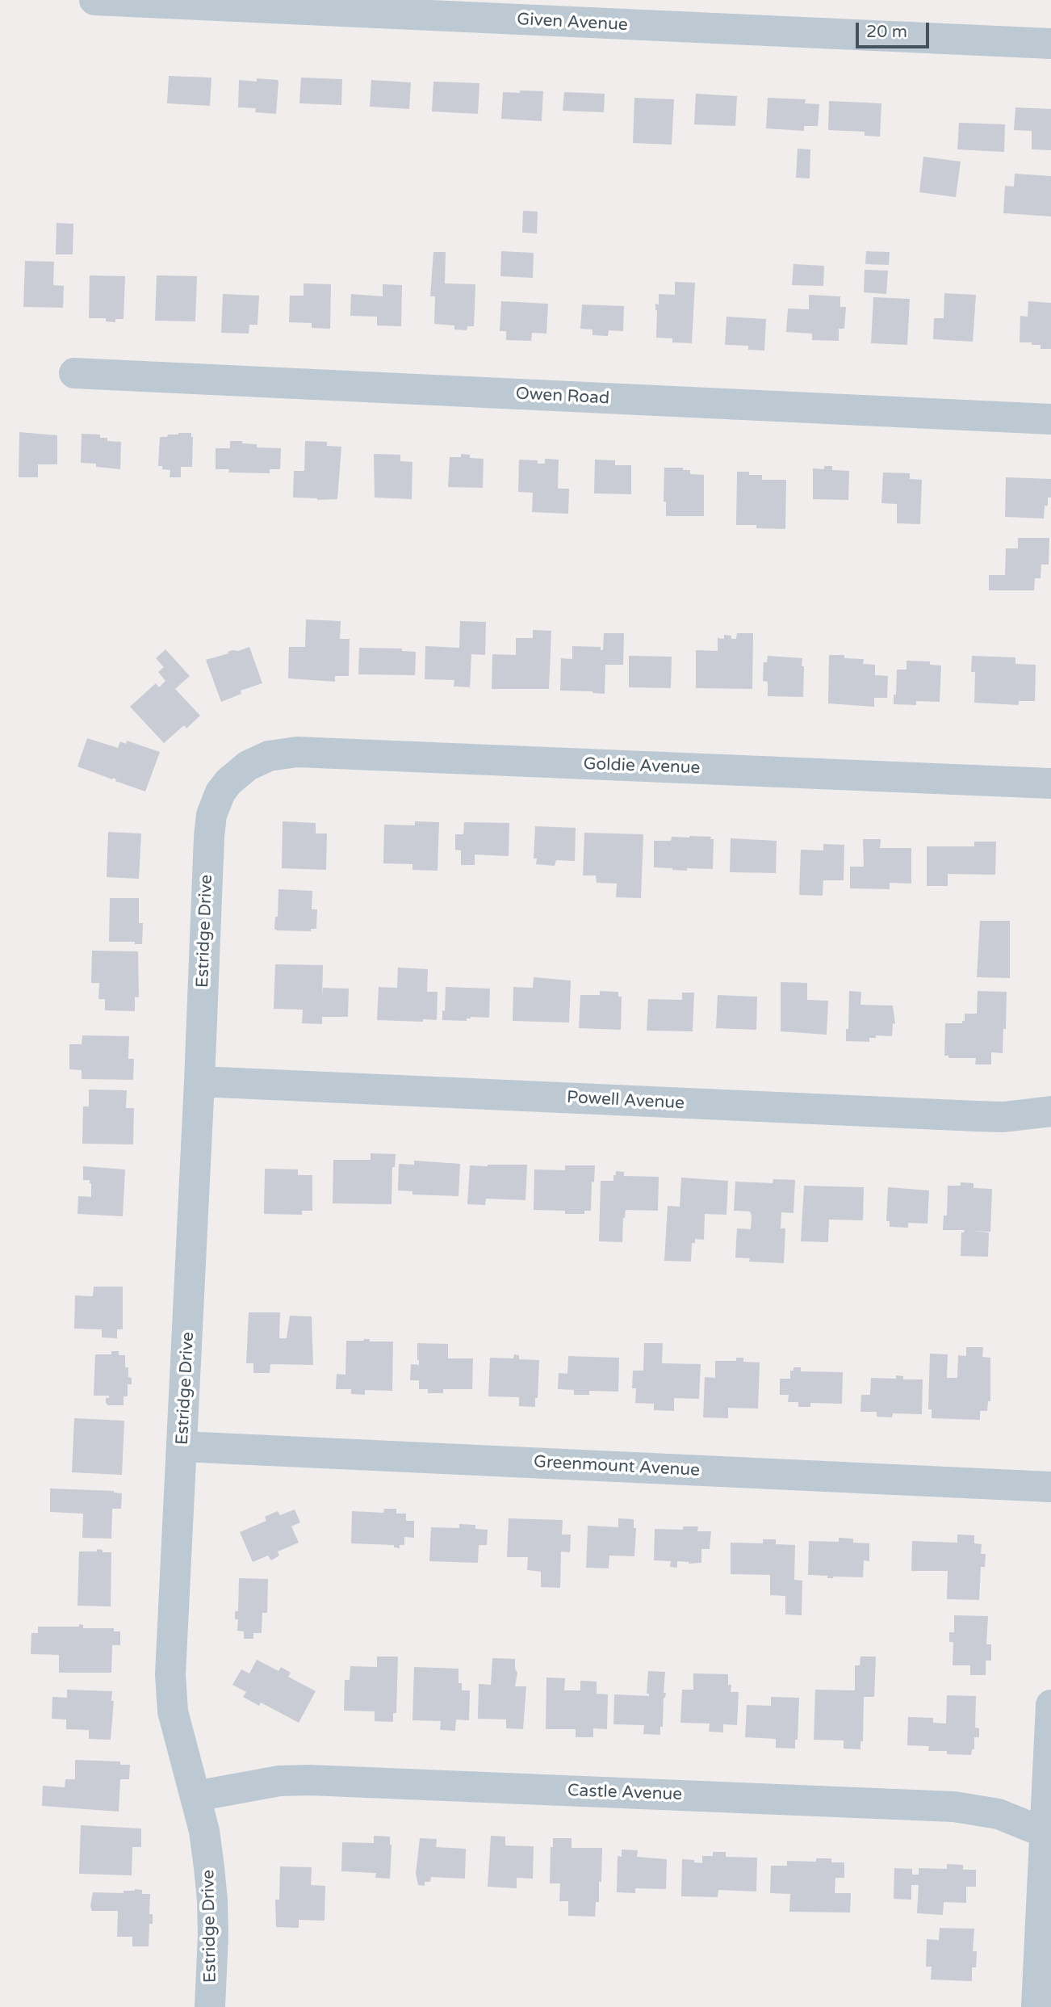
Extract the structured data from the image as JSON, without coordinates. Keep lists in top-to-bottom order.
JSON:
{
  "streets": {
    "street": [
      "Given Avenue",
      "Owen Road",
      "Goldie Avenue",
      "Estridge Drive",
      "Powell Avenue",
      "Greenmount Avenue",
      "Castle Avenue"
    ]
  },
  "crossings": [
    ["Goldie Avenue", "Estridge Drive"],
    ["Estridge Drive", "Powell Avenue"],
    ["Estridge Drive", "Greenmount Avenue"],
    ["Estridge Drive", "Castle Avenue"]
  ],
  "scale_bar": "20 m"
}
